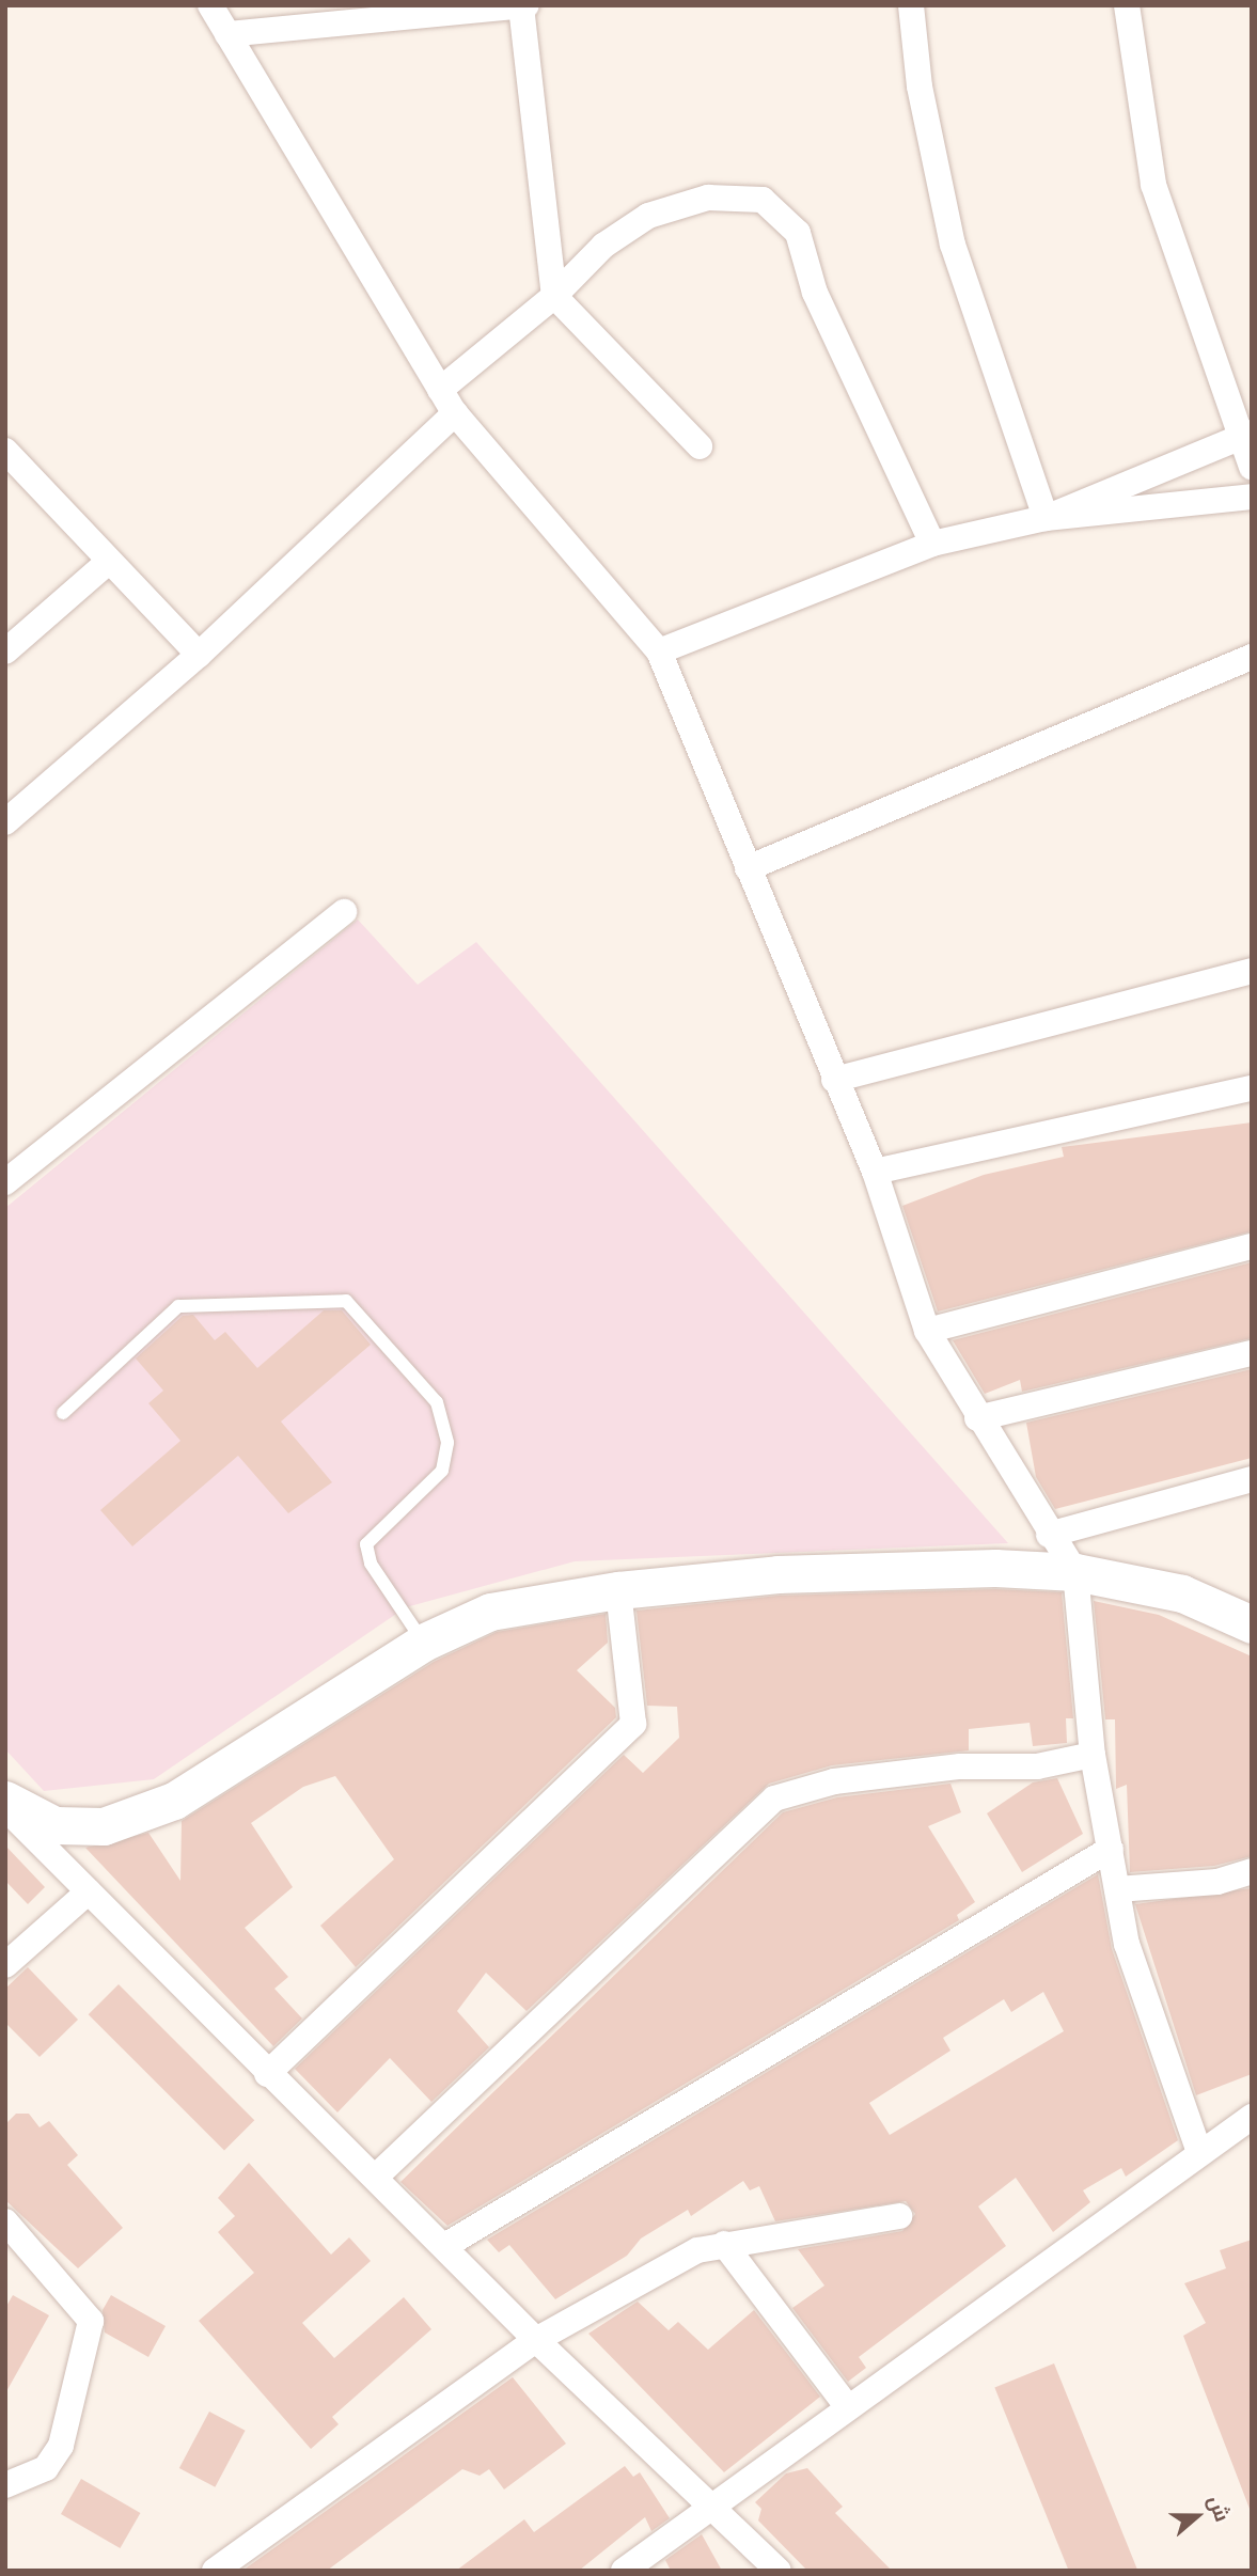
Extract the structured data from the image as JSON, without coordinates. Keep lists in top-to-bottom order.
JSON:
{
  "north": "right"
}
